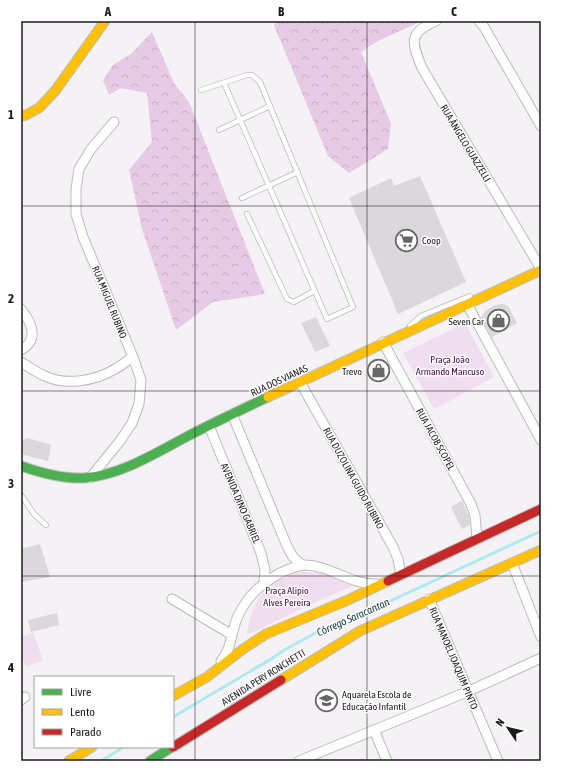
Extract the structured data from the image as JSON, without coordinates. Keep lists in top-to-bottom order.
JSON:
{
  "streets": {
    "main road": ["RUA DOS VIANAS", "AVENIDA PERY RONCHETTI"],
    "street": [
      "RUA ÂNGELO GUAZZELLI",
      "RUA MIGUEL RUBINO",
      "RUA JACOB SCOPEL",
      "RUA DUZOLINA GUIDO RUBINO",
      "AVENIDA DINO GABRIEL",
      "RUA MANOEL JOAQUIM PINTO"
    ]
  },
  "crossings": [
    ["RUA ÂNGELO GUAZZELLI", "RUA DOS VIANAS"],
    ["RUA MIGUEL RUBINO", "RUA DOS VIANAS"],
    ["RUA DOS VIANAS", "RUA JACOB SCOPEL"],
    ["RUA DOS VIANAS", "RUA DUZOLINA GUIDO RUBINO"],
    ["RUA DOS VIANAS", "AVENIDA DINO GABRIEL"],
    ["RUA MANOEL JOAQUIM PINTO", "AVENIDA PERY RONCHETTI"]
  ],
  "water": ["Córrego Saracantan"],
  "parks": ["Praça João Armando Mancuso", "Praça Alipio Alves Pereira"],
  "places": {
    "supermarket": ["Coop"],
    "shop": ["Seven Car", "Trevo"],
    "school or university": ["Aquarela Escola de Educação Infantil"]
  },
  "legend": ["Livre", "Lento", "Parado"],
  "north": "top left",
  "grid": {
    "columns": ["A", "B", "C"],
    "rows": [
      "1",
      "2",
      "3",
      "4"
    ]
  }
}
